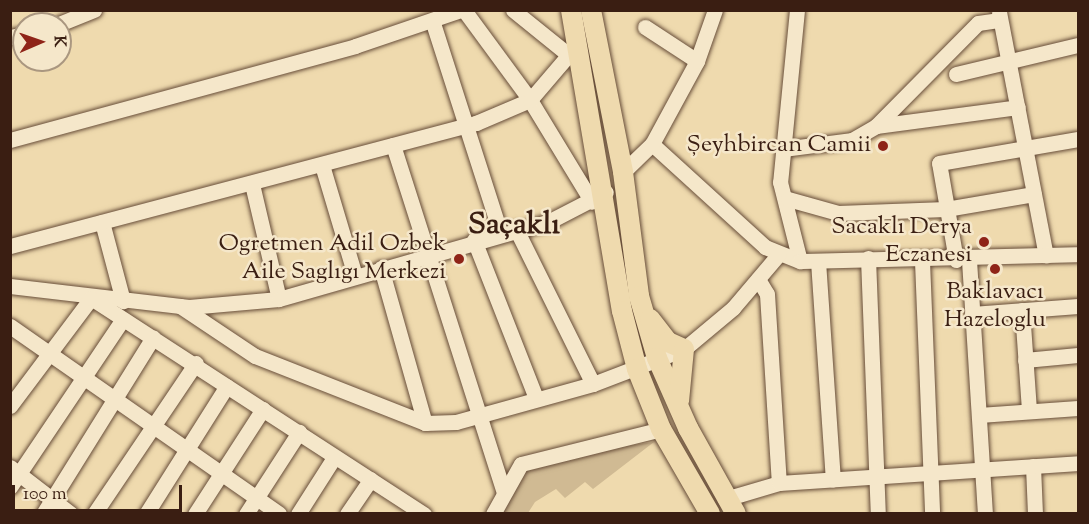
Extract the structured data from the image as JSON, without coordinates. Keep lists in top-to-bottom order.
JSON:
{
  "districts": ["Saçaklı"],
  "places": [
    "Şeyhbircan Camii",
    "Sacaklı Derya Eczanesi",
    "Ogretmen Adil Ozbek Aile Saglıgı Merkezi",
    "Baklavacı Hazeloglu"
  ],
  "scale_bar": "100 m",
  "north": "right"
}
